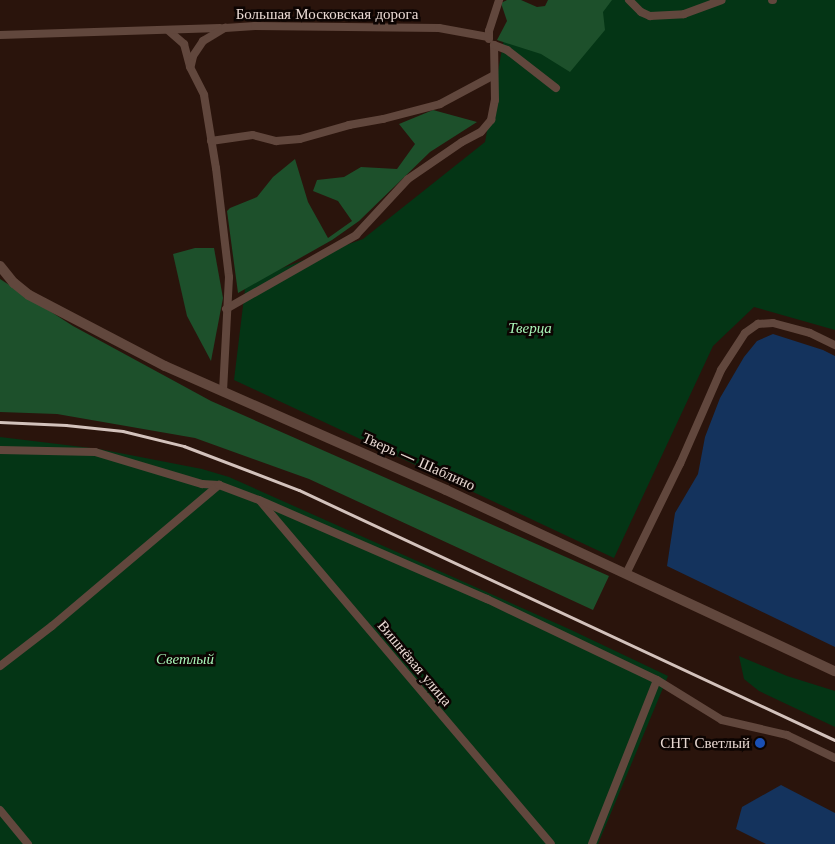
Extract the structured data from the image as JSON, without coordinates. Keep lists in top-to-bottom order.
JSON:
{
  "streets": {
    "street": ["Большая Московская дорога", "Тверь — Шаблино", "Вишнёвая улица"]
  },
  "parks": ["Тверца", "Светлый"],
  "places": ["СНТ Светлый"]
}
